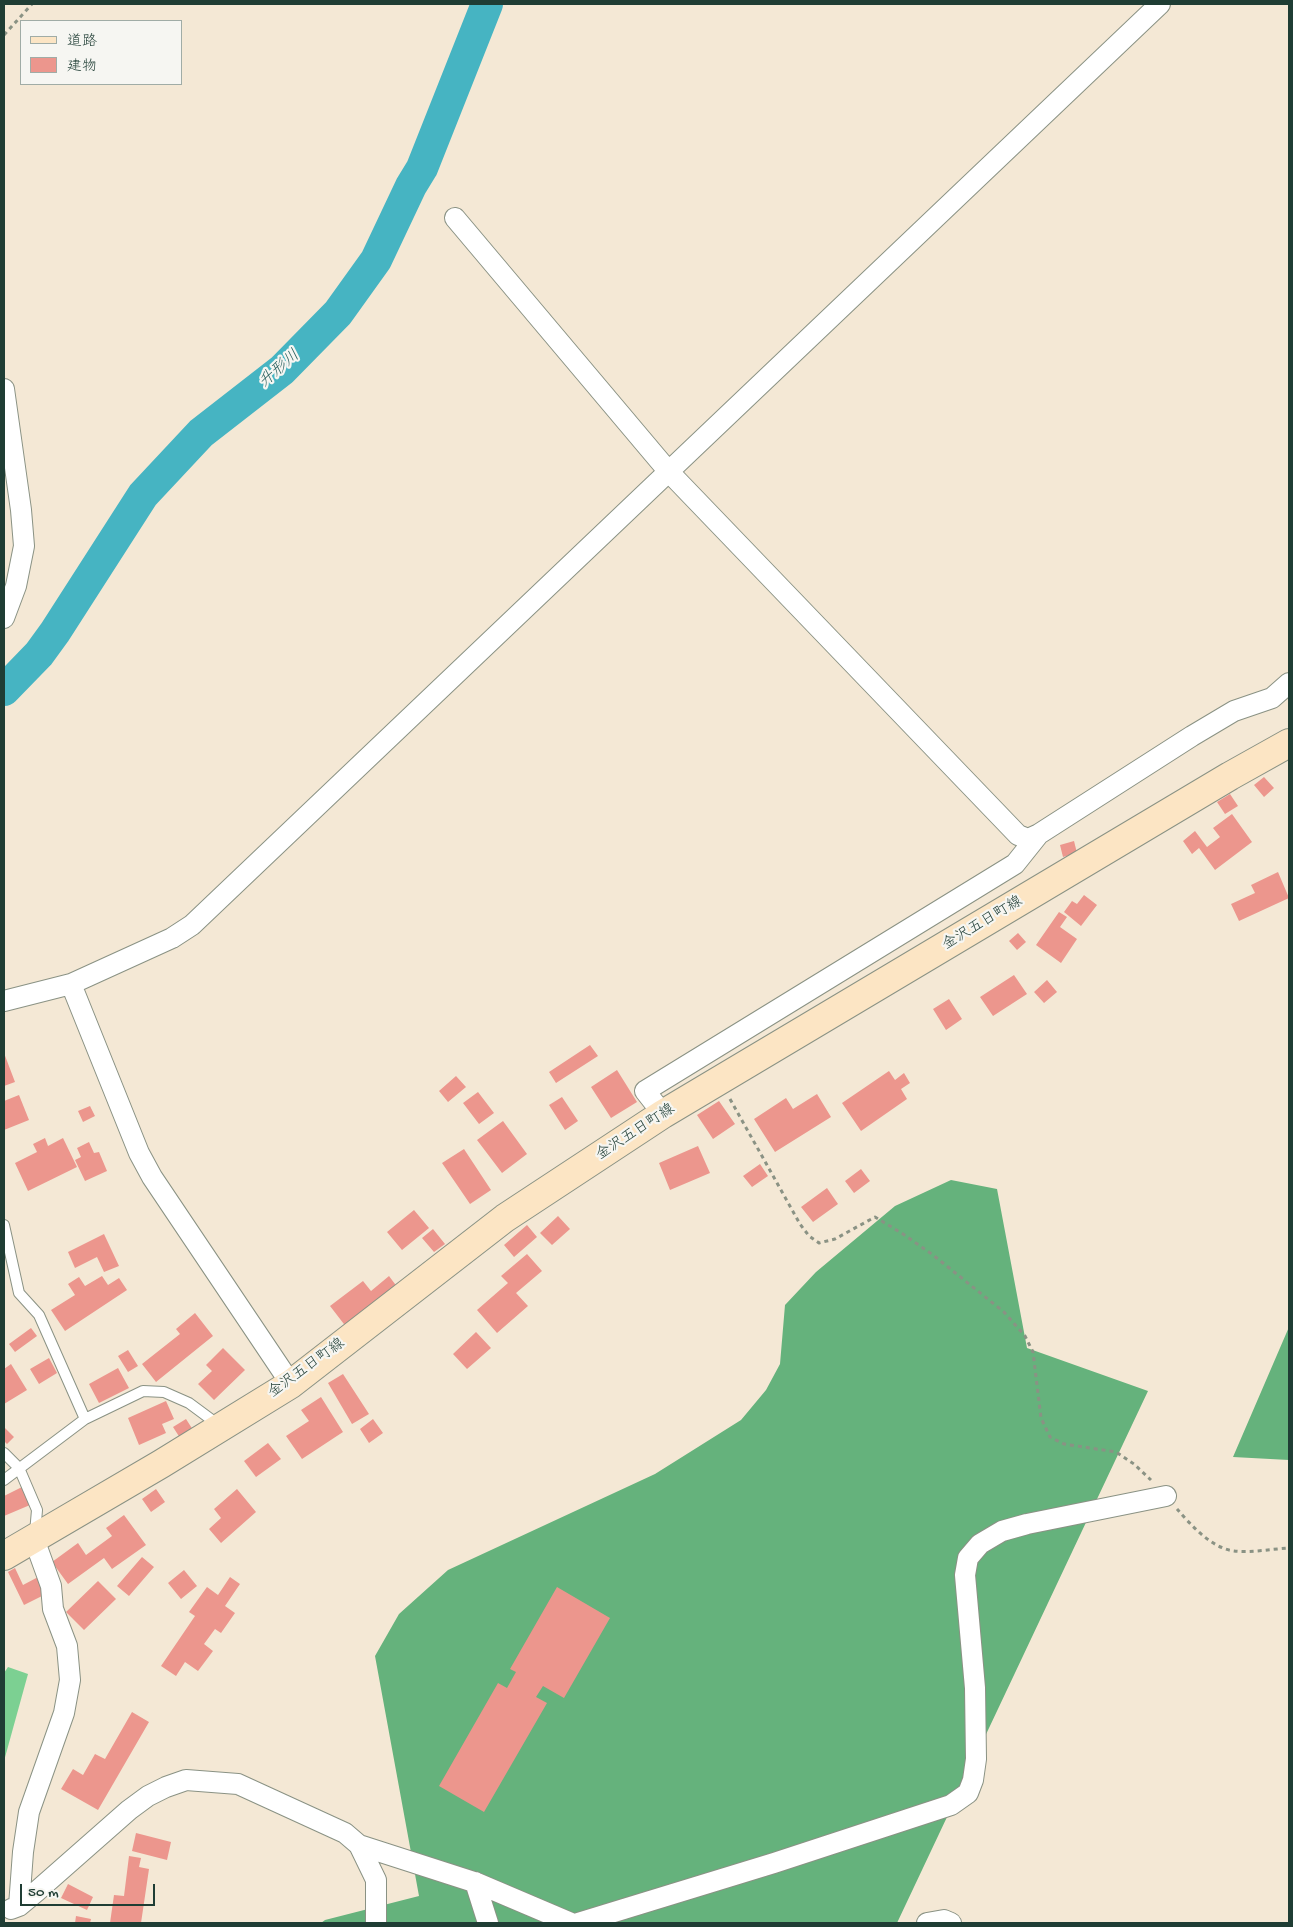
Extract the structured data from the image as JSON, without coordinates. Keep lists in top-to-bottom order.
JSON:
{
  "streets": {
    "main road": ["金沢五日町線"]
  },
  "water": ["升形川"],
  "legend": ["道路", "建物"],
  "scale_bar": "50 m"
}
